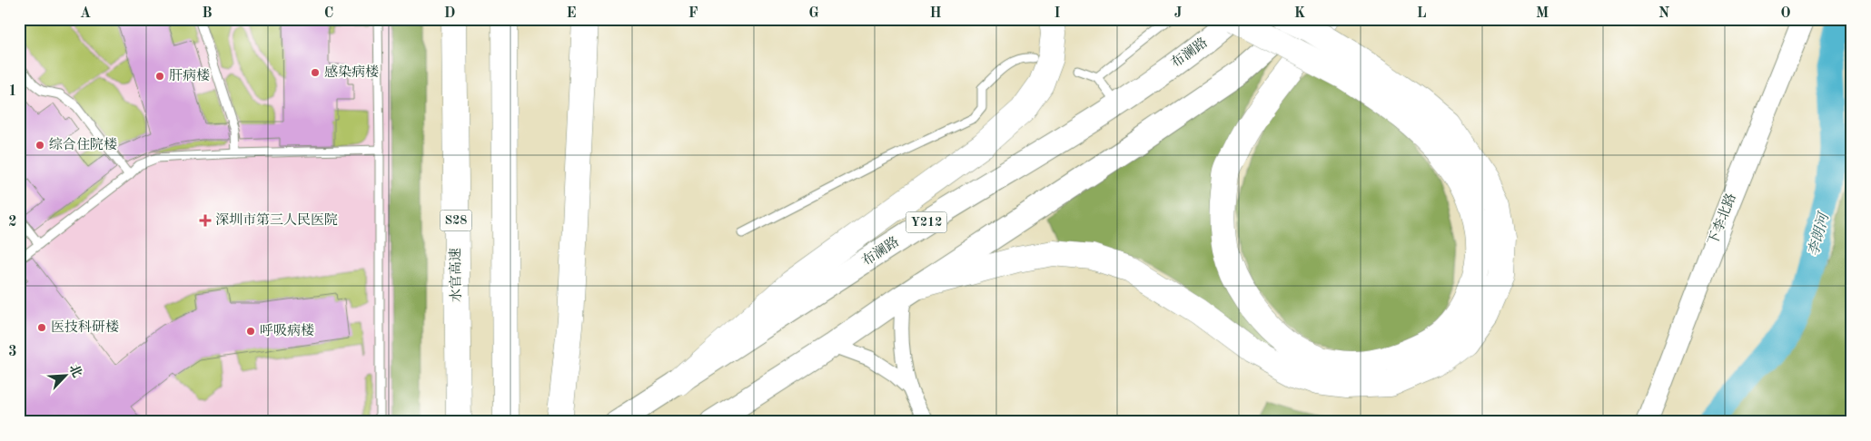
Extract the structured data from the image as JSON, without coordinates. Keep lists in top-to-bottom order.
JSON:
{
  "streets": {
    "highway": ["S28", "水官高速"],
    "main road": ["布澜路", "Y212"],
    "street": ["下李北路"]
  },
  "water": ["李朗河"],
  "places": {
    "other": [
      "感染病楼",
      "肝病楼",
      "综合住院楼",
      "医技科研楼",
      "呼吸病楼"
    ],
    "health": ["深圳市第三人民医院"]
  },
  "north": "top right",
  "grid": {
    "columns": [
      "A",
      "B",
      "C",
      "D",
      "E",
      "F",
      "G",
      "H",
      "I",
      "J",
      "K",
      "L",
      "M",
      "N",
      "O"
    ],
    "rows": ["1", "2", "3"]
  }
}
